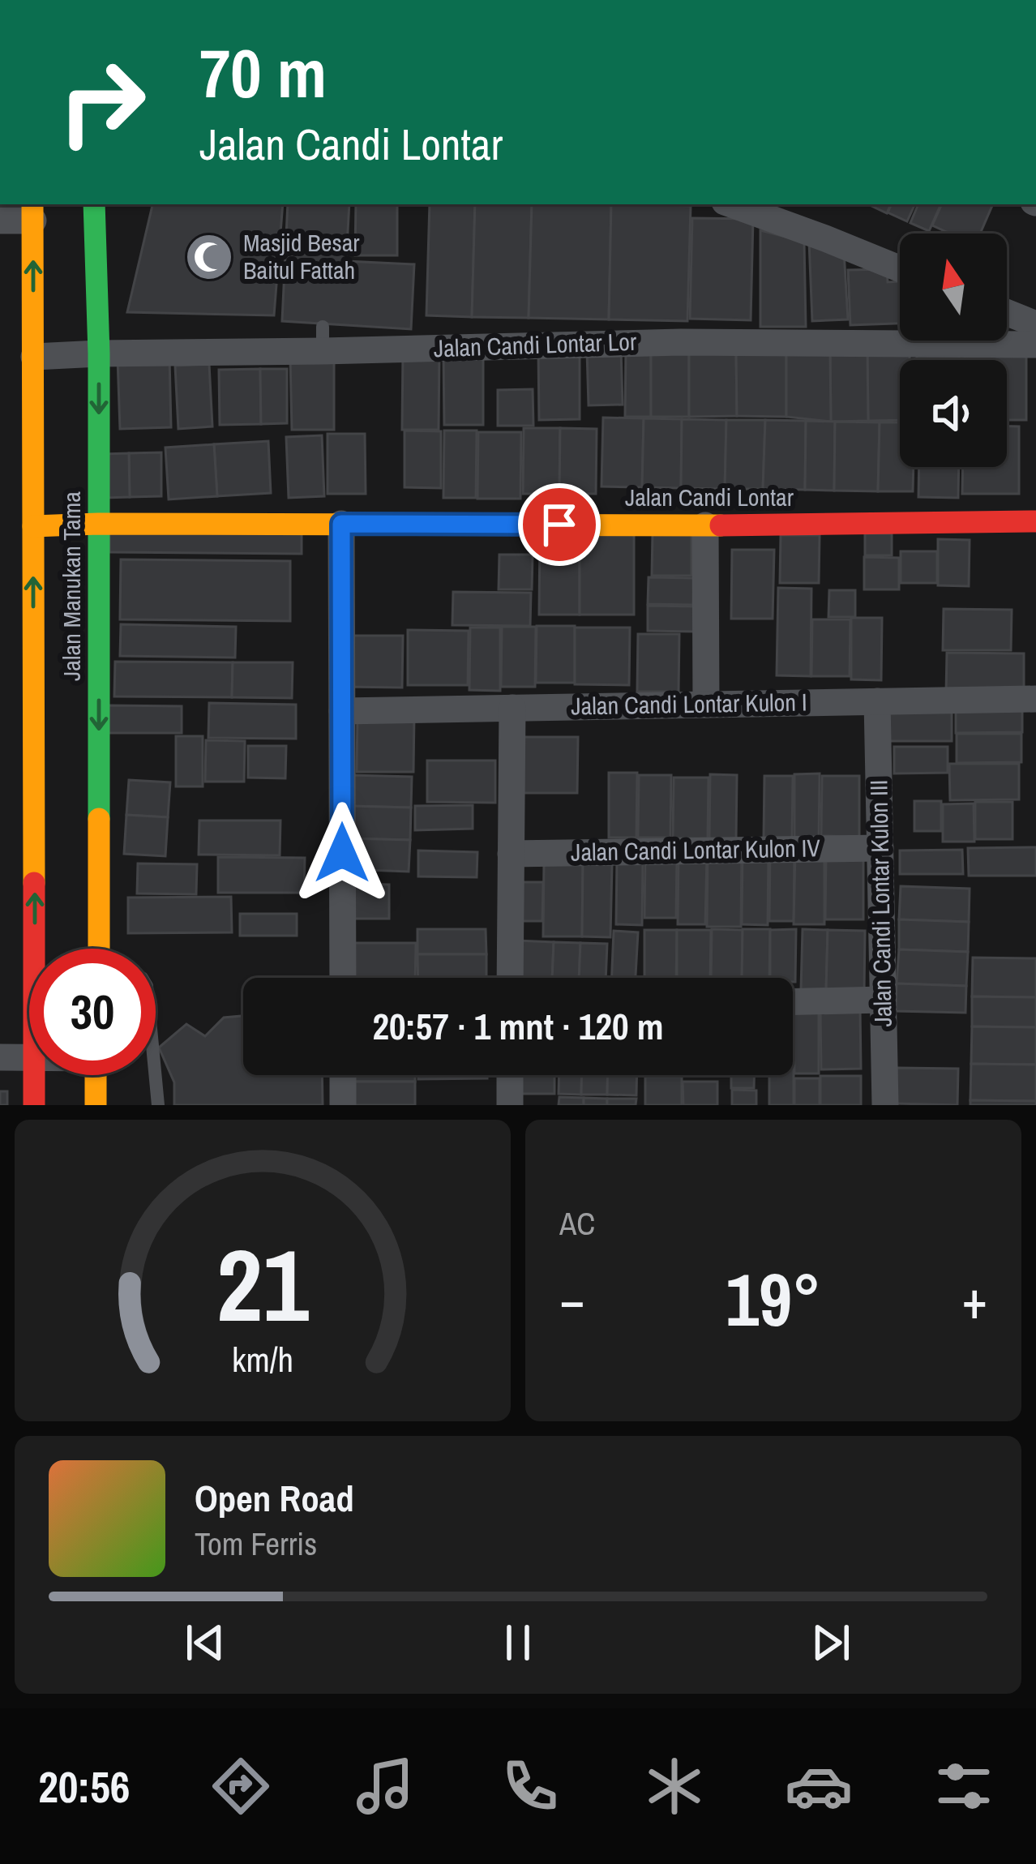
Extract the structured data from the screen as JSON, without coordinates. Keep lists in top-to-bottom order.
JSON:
{
  "streets": {
    "street": [
      "Jalan Candi Lontar Lor",
      "Jalan Candi Lontar",
      "Jalan Manukan Tama",
      "Jalan Candi Lontar Kulon I",
      "Jalan Candi Lontar Kulon IV",
      "Jalan Candi Lontar Kulon III"
    ]
  },
  "crossings": [
    ["Jalan Candi Lontar Lor", "Jalan Manukan Tama"],
    ["Jalan Candi Lontar", "Jalan Manukan Tama"],
    ["Jalan Candi Lontar Kulon I", "Jalan Candi Lontar Kulon III"],
    ["Jalan Candi Lontar Kulon IV", "Jalan Candi Lontar Kulon III"]
  ],
  "places": {
    "mosque": ["Masjid Besar Baitul Fattah"]
  },
  "north": "top",
  "page": {
    "turn": ["70 m", "Jalan Candi Lontar"],
    "limit": "30",
    "trip": "20:57 · 1 mnt · 120 m",
    "tile": "AC",
    "heat": ["−", "19°", "+"],
    "song": ["Open Road", "Tom Ferris"],
    "tabs": "20:56",
    "gauge": ["21", "km/h"]
  }
}
